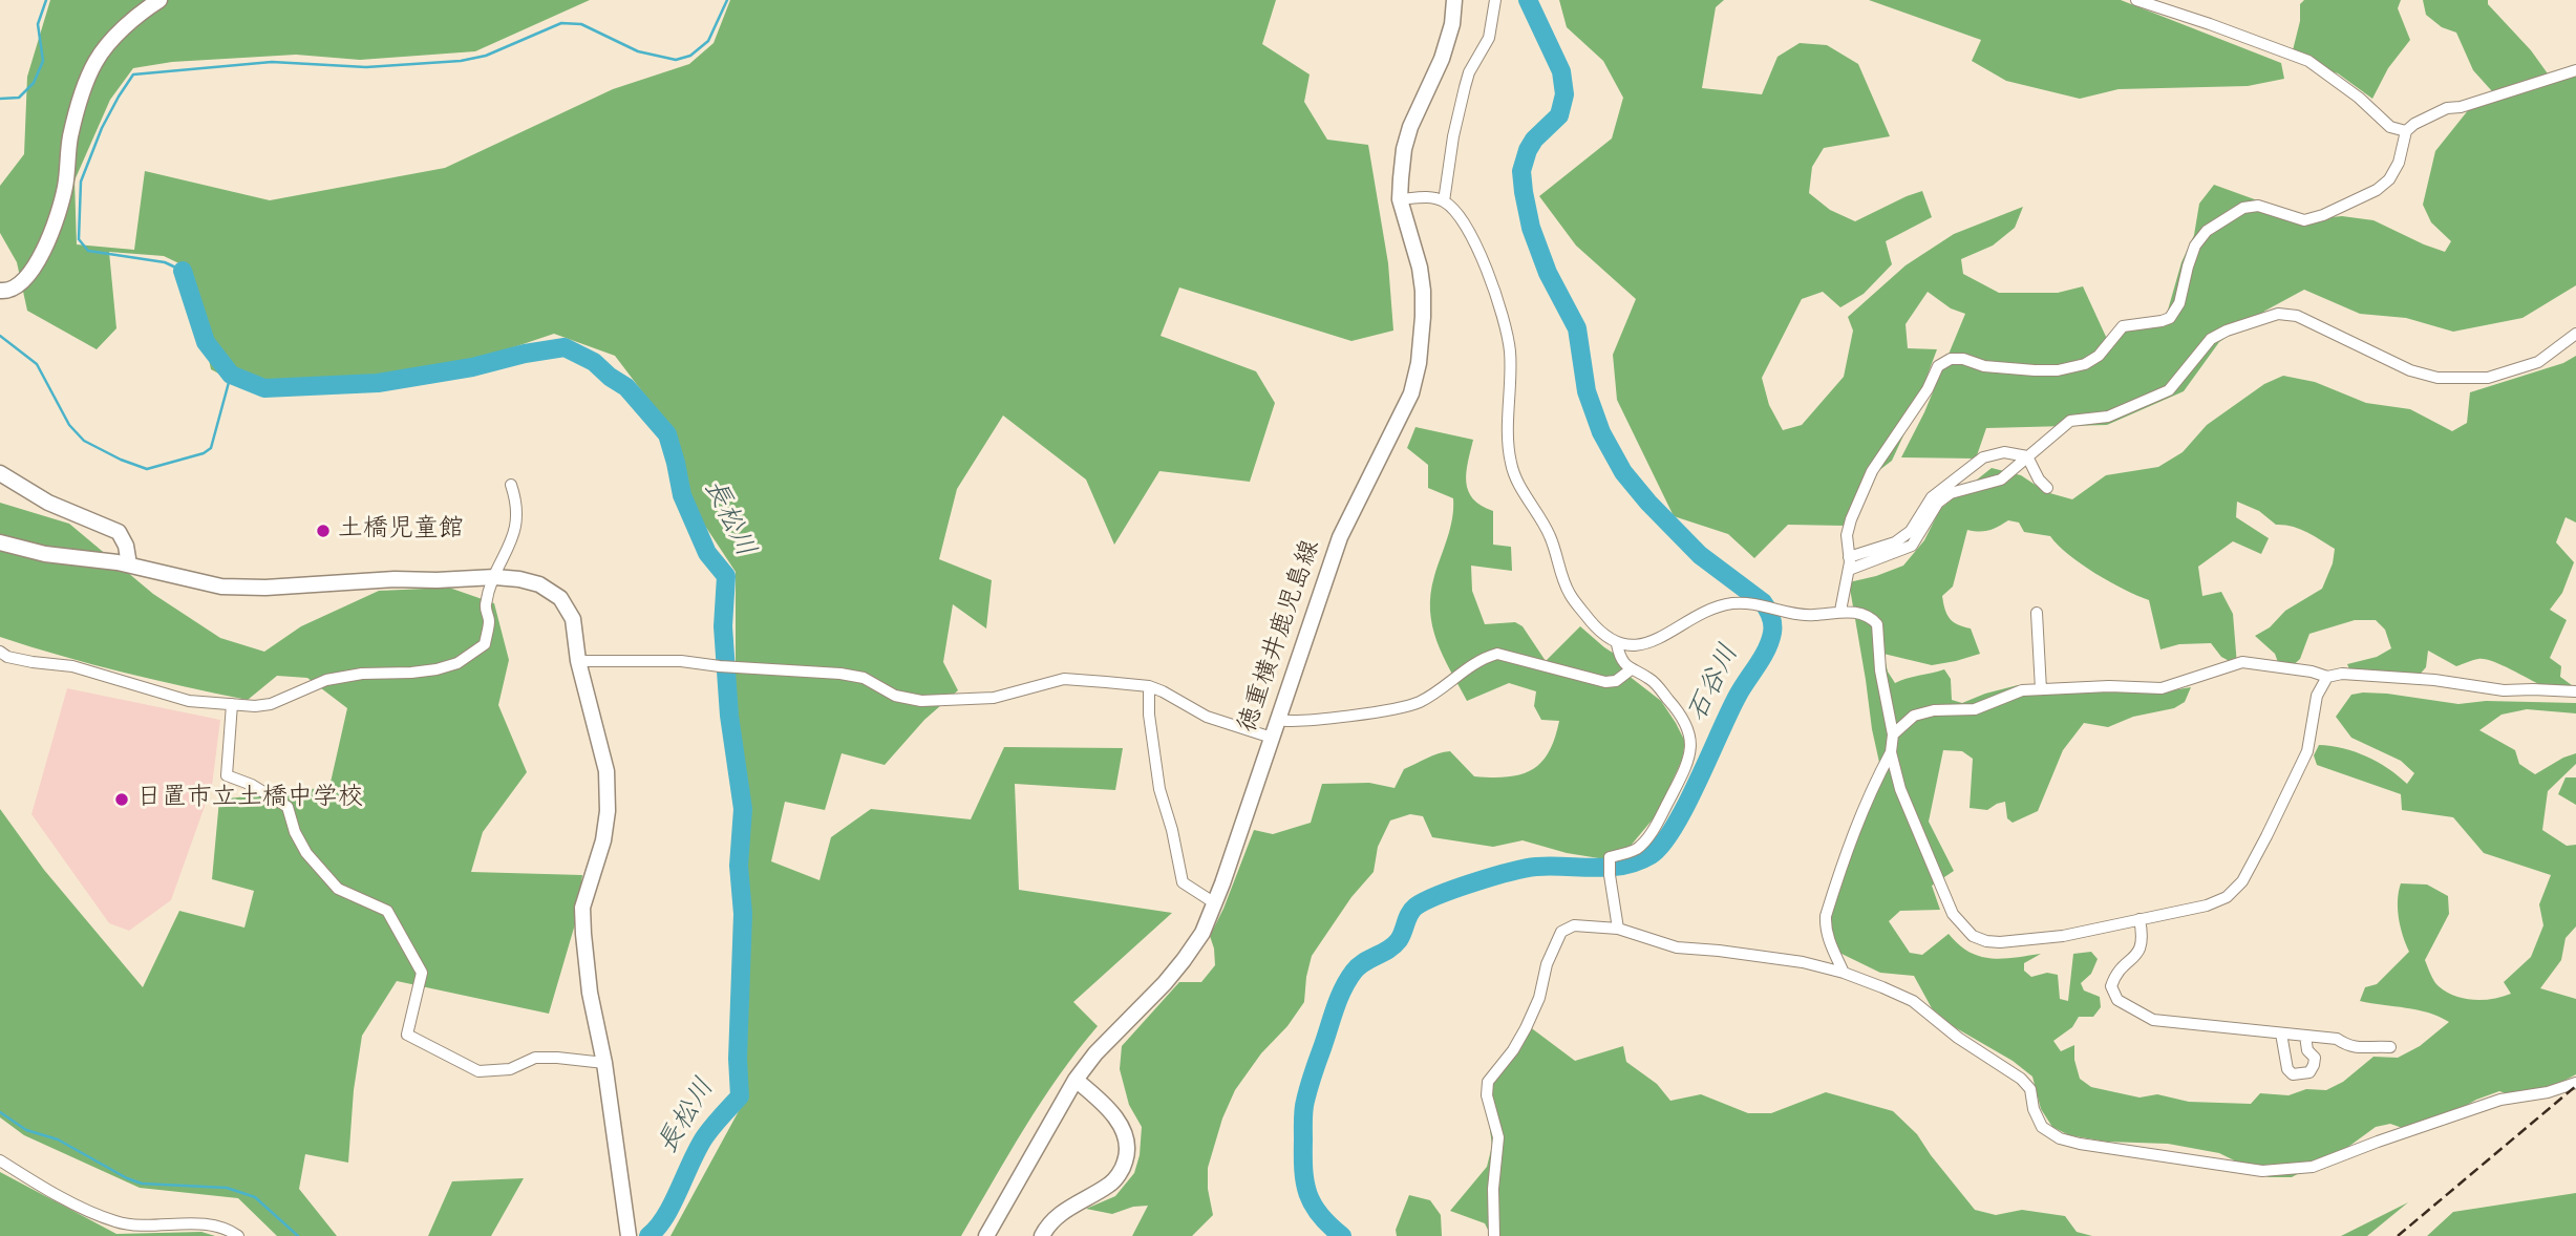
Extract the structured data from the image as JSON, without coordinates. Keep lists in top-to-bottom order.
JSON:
{
  "streets": {
    "street": ["徳重横井鹿児島線"]
  },
  "water": ["長松川", "石谷川"],
  "places": ["土橋児童館", "日置市立土橋中学校"]
}
